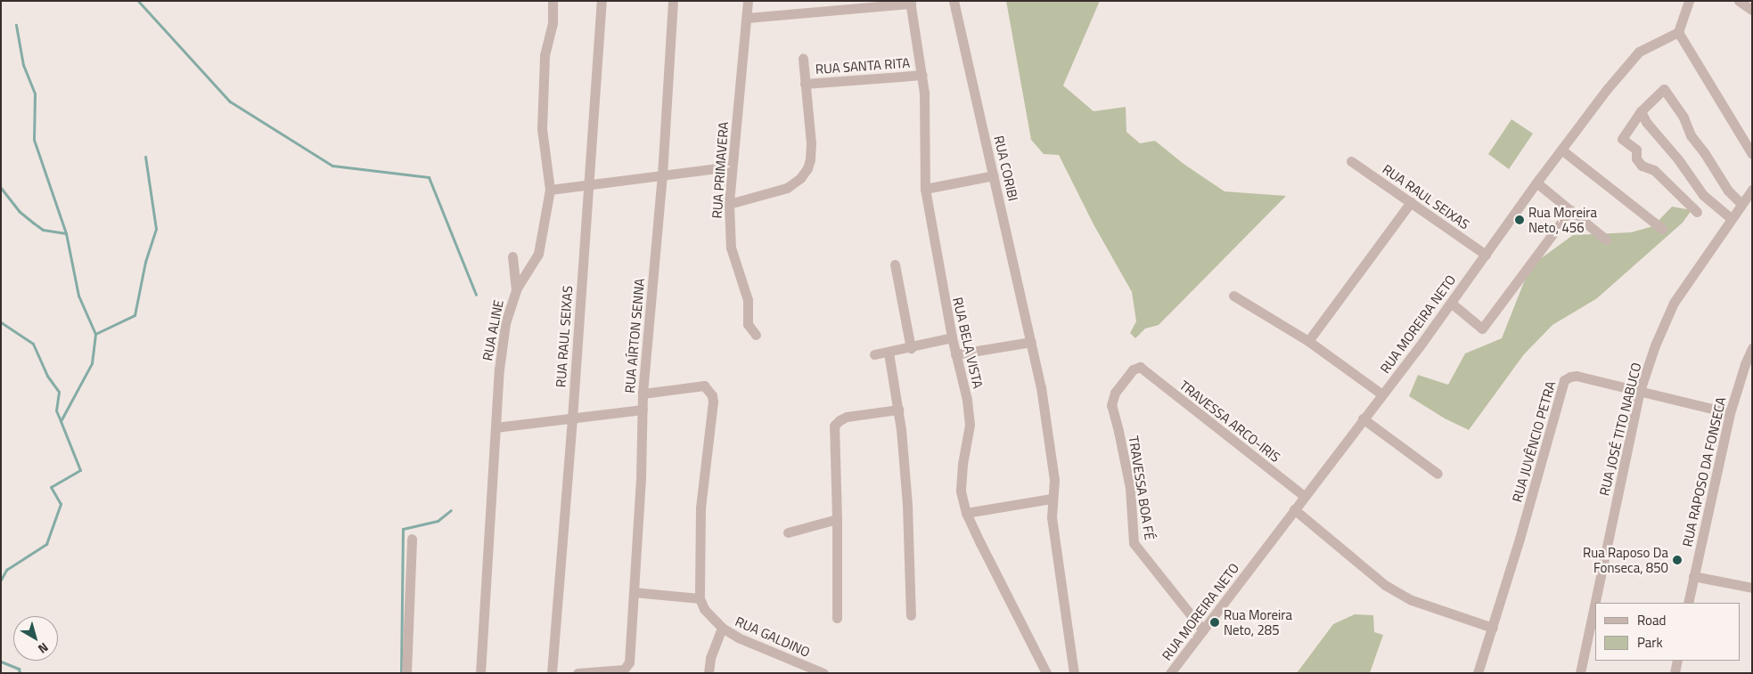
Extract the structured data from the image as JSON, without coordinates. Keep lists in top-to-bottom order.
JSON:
{
  "streets": {
    "street": [
      "RUA SANTA RITA",
      "RUA CORIBI",
      "RUA PRIMAVERA",
      "RUA RAUL SEIXAS",
      "RUA MOREIRA NETO",
      "RUA ALINE",
      "RUA AÍRTON SENNA",
      "RUA BELA VISTA",
      "TRAVESSA ARCO-IRIS",
      "RUA JOSÉ TITO NABUCO",
      "RUA JUVÊNCIO PETRA",
      "RUA RAPOSO DA FONSECA",
      "TRAVESSA BOA FÉ",
      "RUA GALDINO"
    ]
  },
  "crossings": [
    ["RUA SANTA RITA", "RUA BELA VISTA"],
    ["RUA RAUL SEIXAS", "RUA MOREIRA NETO"],
    ["RUA MOREIRA NETO", "TRAVESSA ARCO-IRIS"],
    ["RUA MOREIRA NETO", "TRAVESSA BOA FÉ"],
    ["TRAVESSA ARCO-IRIS", "TRAVESSA BOA FÉ"],
    ["RUA JOSÉ TITO NABUCO", "RUA JUVÊNCIO PETRA"],
    ["RUA JUVÊNCIO PETRA", "RUA RAPOSO DA FONSECA"]
  ],
  "places": ["Rua Moreira Neto, 456", "Rua Raposo Da Fonseca, 850", "Rua Moreira Neto, 285"],
  "legend": ["Road", "Park"],
  "north": "bottom right"
}
